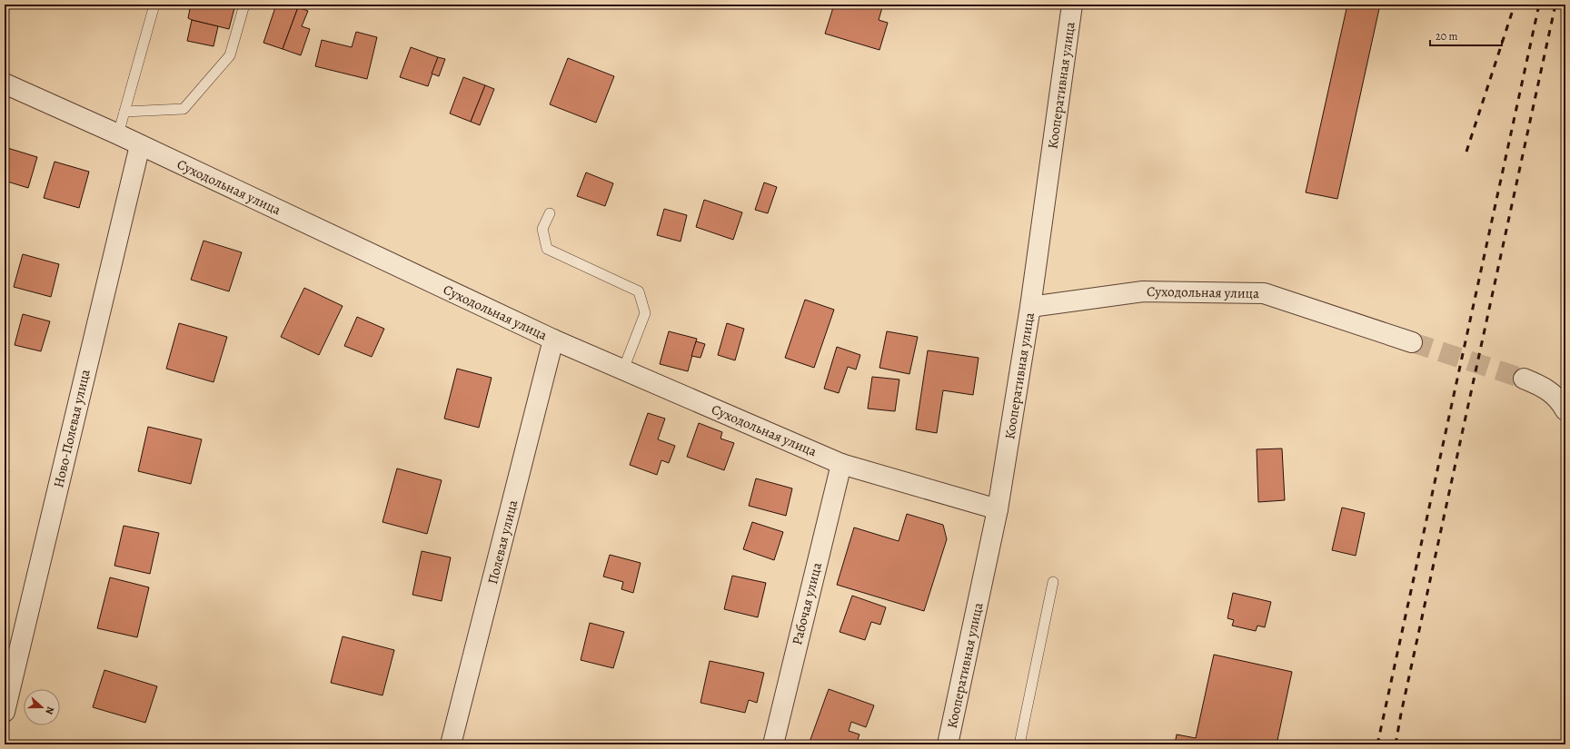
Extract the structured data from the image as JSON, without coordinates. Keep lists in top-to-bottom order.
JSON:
{
  "streets": {
    "street": [
      "Кооперативная улица",
      "Суходольная улица",
      "Ново-Полевая улица",
      "Полевая улица",
      "Рабочая улица"
    ]
  },
  "crossings": [
    ["Кооперативная улица", "Суходольная улица"],
    ["Суходольная улица", "Ново-Полевая улица"],
    ["Суходольная улица", "Полевая улица"],
    ["Суходольная улица", "Рабочая улица"]
  ],
  "scale_bar": "20 m",
  "north": "right"
}
